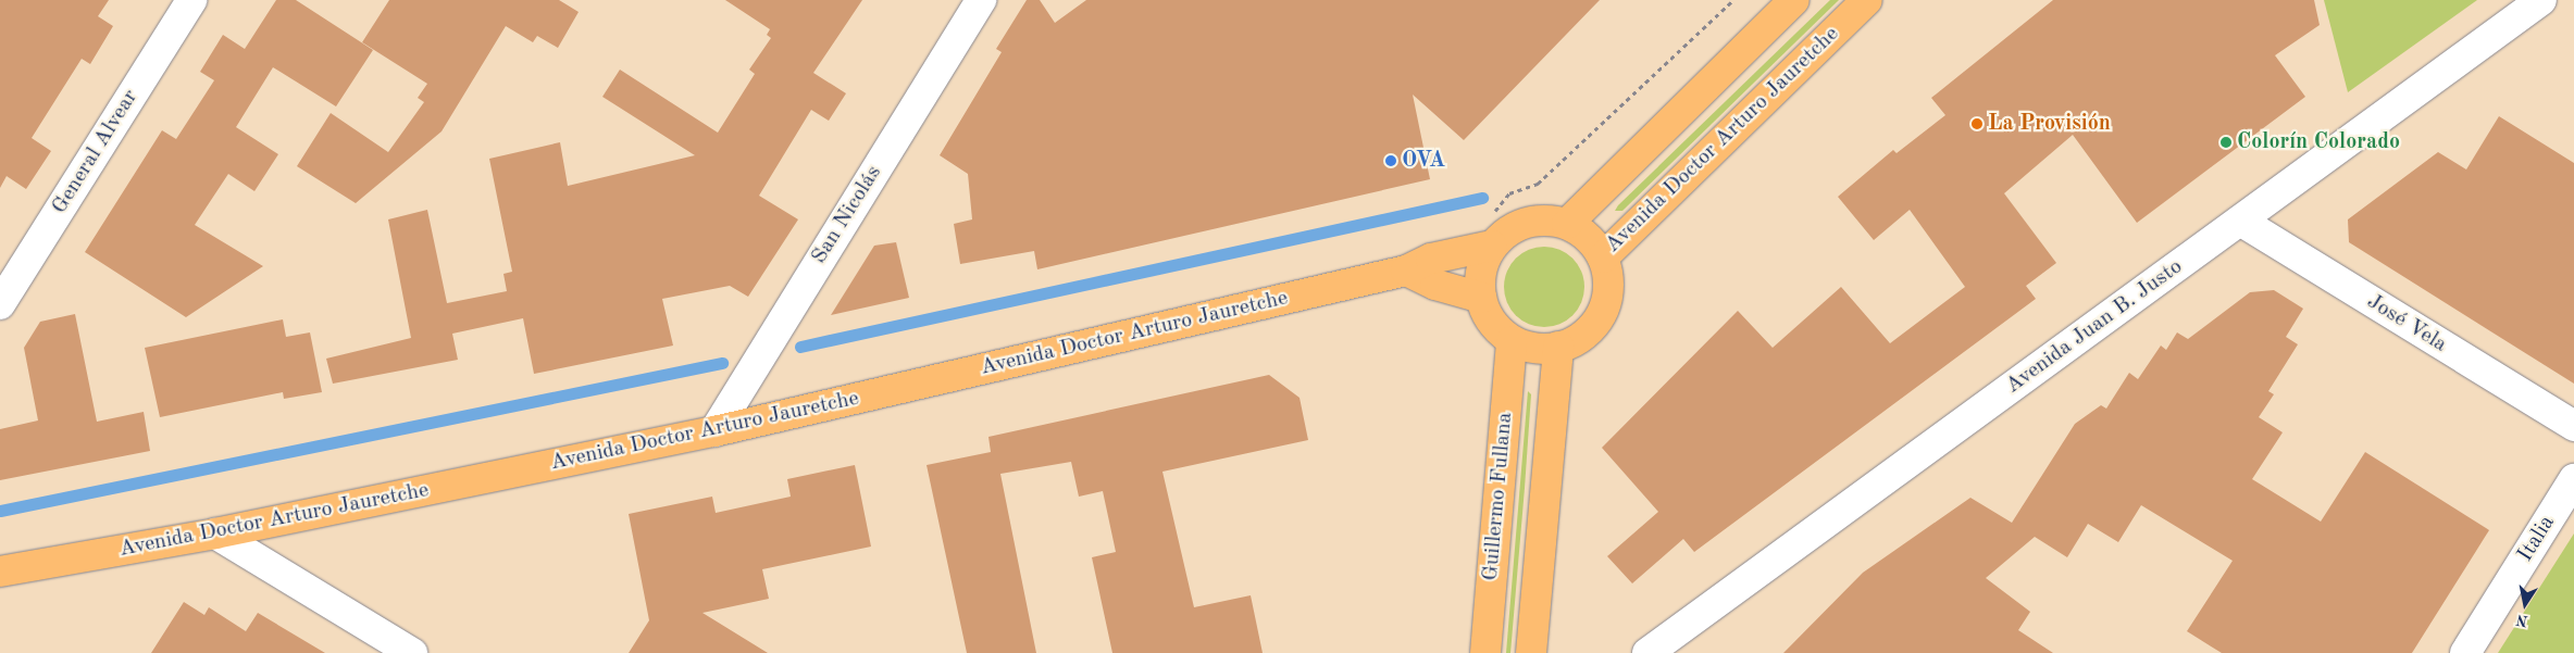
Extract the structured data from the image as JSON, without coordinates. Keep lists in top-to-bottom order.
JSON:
{
  "streets": {
    "main road": ["Avenida Doctor Arturo Jauretche", "Guillermo Fullana"],
    "street": [
      "General Alvear",
      "San Nicolás",
      "José Vela",
      "Avenida Juan B. Justo",
      "Italia"
    ]
  },
  "crossings": [
    ["Avenida Doctor Arturo Jauretche", "San Nicolás"],
    ["Avenida Doctor Arturo Jauretche", "Guillermo Fullana"],
    ["José Vela", "Avenida Juan B. Justo"]
  ],
  "places": ["La Provisión", "Colorín Colorado", "OVA"],
  "north": "bottom"
}
